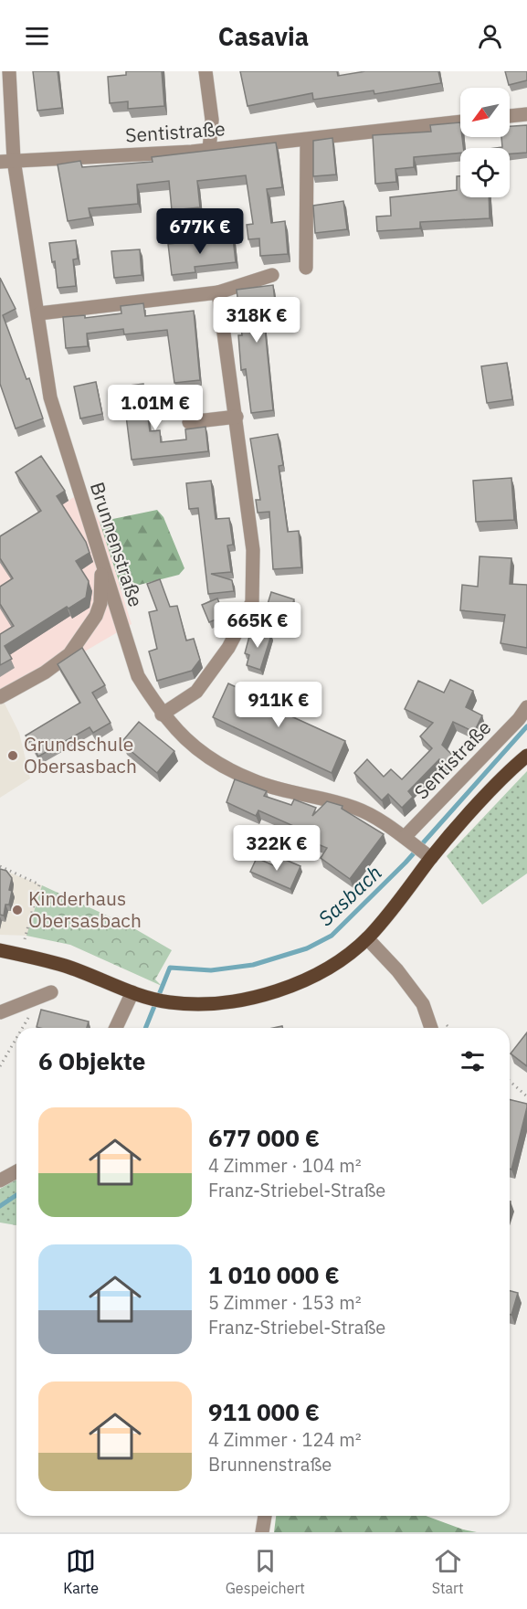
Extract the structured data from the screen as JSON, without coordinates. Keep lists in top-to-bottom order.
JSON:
{
  "streets": {
    "street": ["Sentistraße", "Brunnenstraße"]
  },
  "crossings": [
    ["Sentistraße", "Brunnenstraße"]
  ],
  "water": ["Sasbach"],
  "places": ["Grundschule Obersasbach", "Kinderhaus Obersasbach"],
  "north": "bottom left",
  "page": {
    "header": "Casavia",
    "price": [
      "677K €",
      "318K €",
      "1.01M €",
      "665K €",
      "911K €",
      "322K €"
    ],
    "heading": "6 Objekte",
    "list": [
      {
        "name": "677 000 €",
        "note": "4 Zimmer · 104 m² · Franz-Striebel-Straße"
      },
      {
        "name": "1 010 000 €",
        "note": "5 Zimmer · 153 m² · Franz-Striebel-Straße"
      },
      {
        "name": "911 000 €",
        "note": "4 Zimmer · 124 m² · Brunnenstraße"
      }
    ],
    "tabs": ["Karte", "Gespeichert", "Start"]
  }
}
